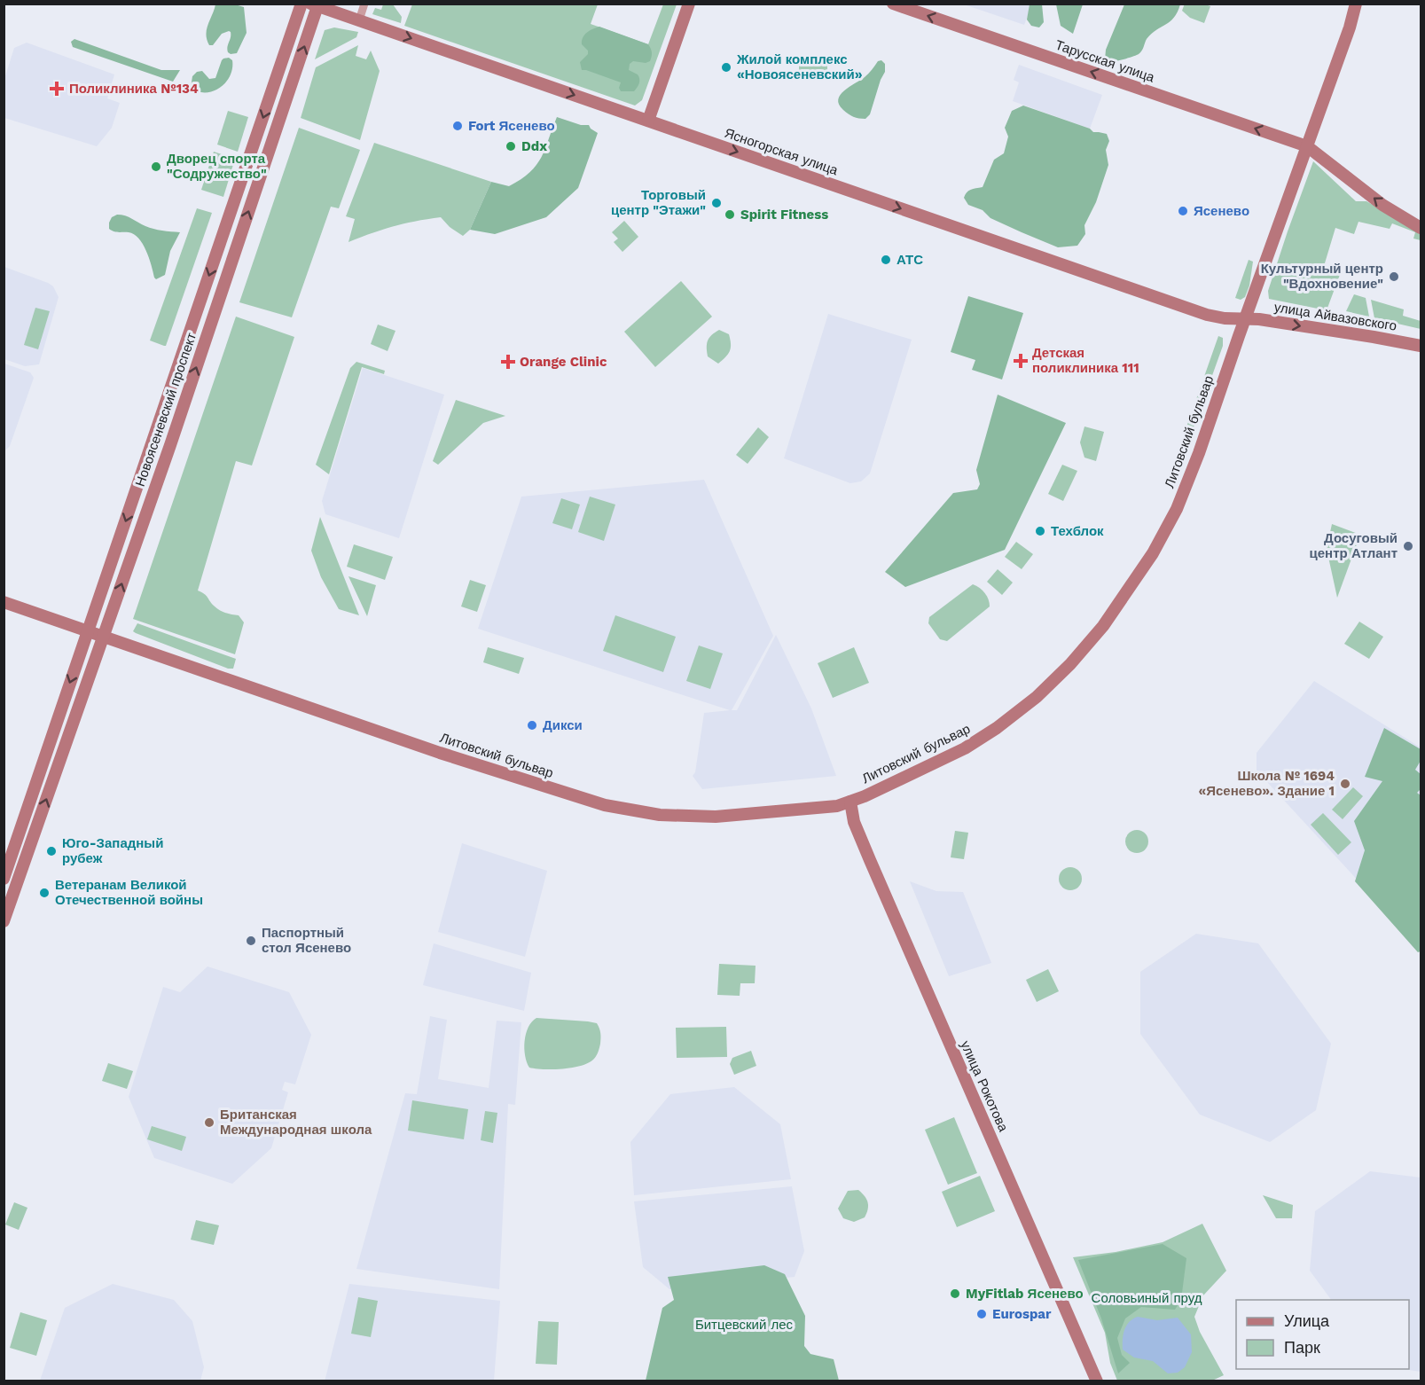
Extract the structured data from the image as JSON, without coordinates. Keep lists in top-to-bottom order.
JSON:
{
  "streets": {
    "main road": [
      "Тарусская улица",
      "Ясногорская улица",
      "улица Айвазовского",
      "Новоясеневский проспект",
      "Литовский бульвар",
      "улица Рокотова"
    ]
  },
  "crossings": [
    ["Тарусская улица", "Литовский бульвар"],
    ["Ясногорская улица", "улица Айвазовского"],
    ["Ясногорская улица", "Новоясеневский проспект"],
    ["Ясногорская улица", "Литовский бульвар"],
    ["улица Айвазовского", "Литовский бульвар"],
    ["Новоясеневский проспект", "Литовский бульвар"],
    ["Литовский бульвар", "улица Рокотова"]
  ],
  "one_way": ["Тарусская улица", "Ясногорская улица", "улица Айвазовского"],
  "parks": ["Соловьиный пруд", "Битцевский лес"],
  "places": {
    "other": [
      "Жилой комплекс «Новоясеневский»",
      "Fort Ясенево",
      "Ddx",
      "Дворец спорта \"Содружество\"",
      "Торговый центр \"Этажи\"",
      "Ясенево",
      "Spirit Fitness",
      "АТС",
      "Культурный центр \"Вдохновение\"",
      "Техблок",
      "Досуговый центр Атлант",
      "Дикси",
      "Школа № 1694 «Ясенево». Здание 1",
      "Юго-Западный рубеж",
      "Ветеранам Великой Отечественной войны",
      "Паспортный стол Ясенево",
      "Британская Международная школа",
      "MyFitlab Ясенево",
      "Eurospar"
    ],
    "health": ["Поликлиника №134", "Детская поликлиника 111", "Orange Clinic"]
  },
  "legend": ["Улица", "Парк"]
}
